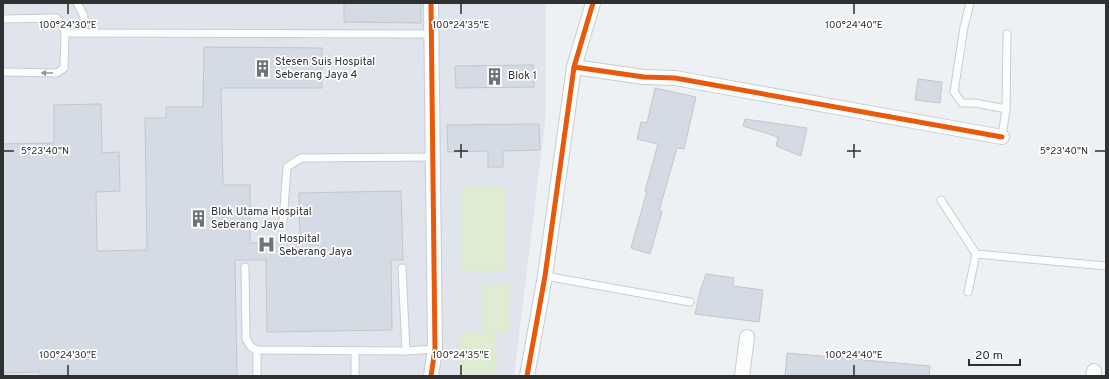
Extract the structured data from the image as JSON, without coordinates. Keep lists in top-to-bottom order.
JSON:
{
  "places": {
    "building": ["Stesen Suis Hospital Seberang Jaya 4", "Blok 1", "Blok Utama Hospital Seberang Jaya"],
    "hospital": ["Hospital Seberang Jaya"]
  },
  "scale_bar": "20 m",
  "coordinates": [
    "100°24'30\"E",
    "100°24'35\"E",
    "100°24'40\"E",
    "5°23'40\"N"
  ]
}
